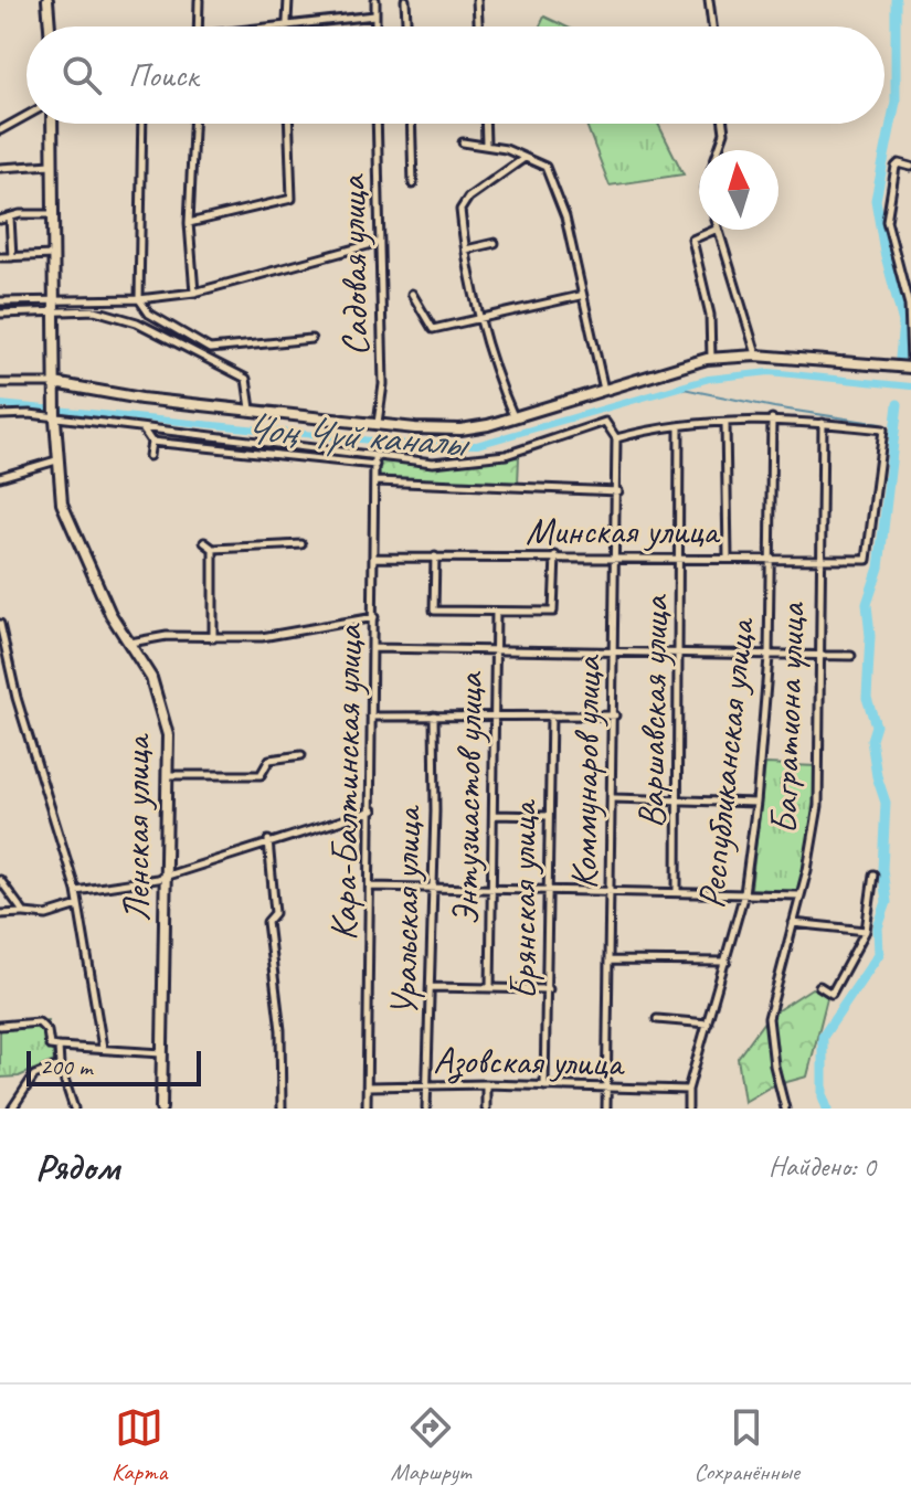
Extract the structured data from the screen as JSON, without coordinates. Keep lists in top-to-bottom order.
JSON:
{
  "streets": {
    "main road": ["Ленская улица"],
    "street": [
      "Садовая улица",
      "Минская улица",
      "Варшавская улица",
      "Багратиона улица",
      "Республиканская улица",
      "Коммунаров улица",
      "Кара-Балтинская улица",
      "Энтузиастов улица",
      "Брянская улица",
      "Уральская улица",
      "Азовская улица"
    ]
  },
  "crossings": [
    ["Минская улица", "Варшавская улица"],
    ["Минская улица", "Багратиона улица"],
    ["Минская улица", "Республиканская улица"],
    ["Минская улица", "Коммунаров улица"],
    ["Минская улица", "Кара-Балтинская улица"],
    ["Республиканская улица", "Азовская улица"],
    ["Коммунаров улица", "Азовская улица"],
    ["Кара-Балтинская улица", "Азовская улица"],
    ["Брянская улица", "Азовская улица"],
    ["Уральская улица", "Азовская улица"]
  ],
  "water": ["Чоң Чүй каналы"],
  "scale_bar": "200 m",
  "north": "top",
  "page": {
    "search": "Поиск",
    "scale": "200 m",
    "heading": ["Рядом", "Найдено: 0"],
    "nav": ["Карта", "Маршрут", "Сохранённые"]
  }
}
